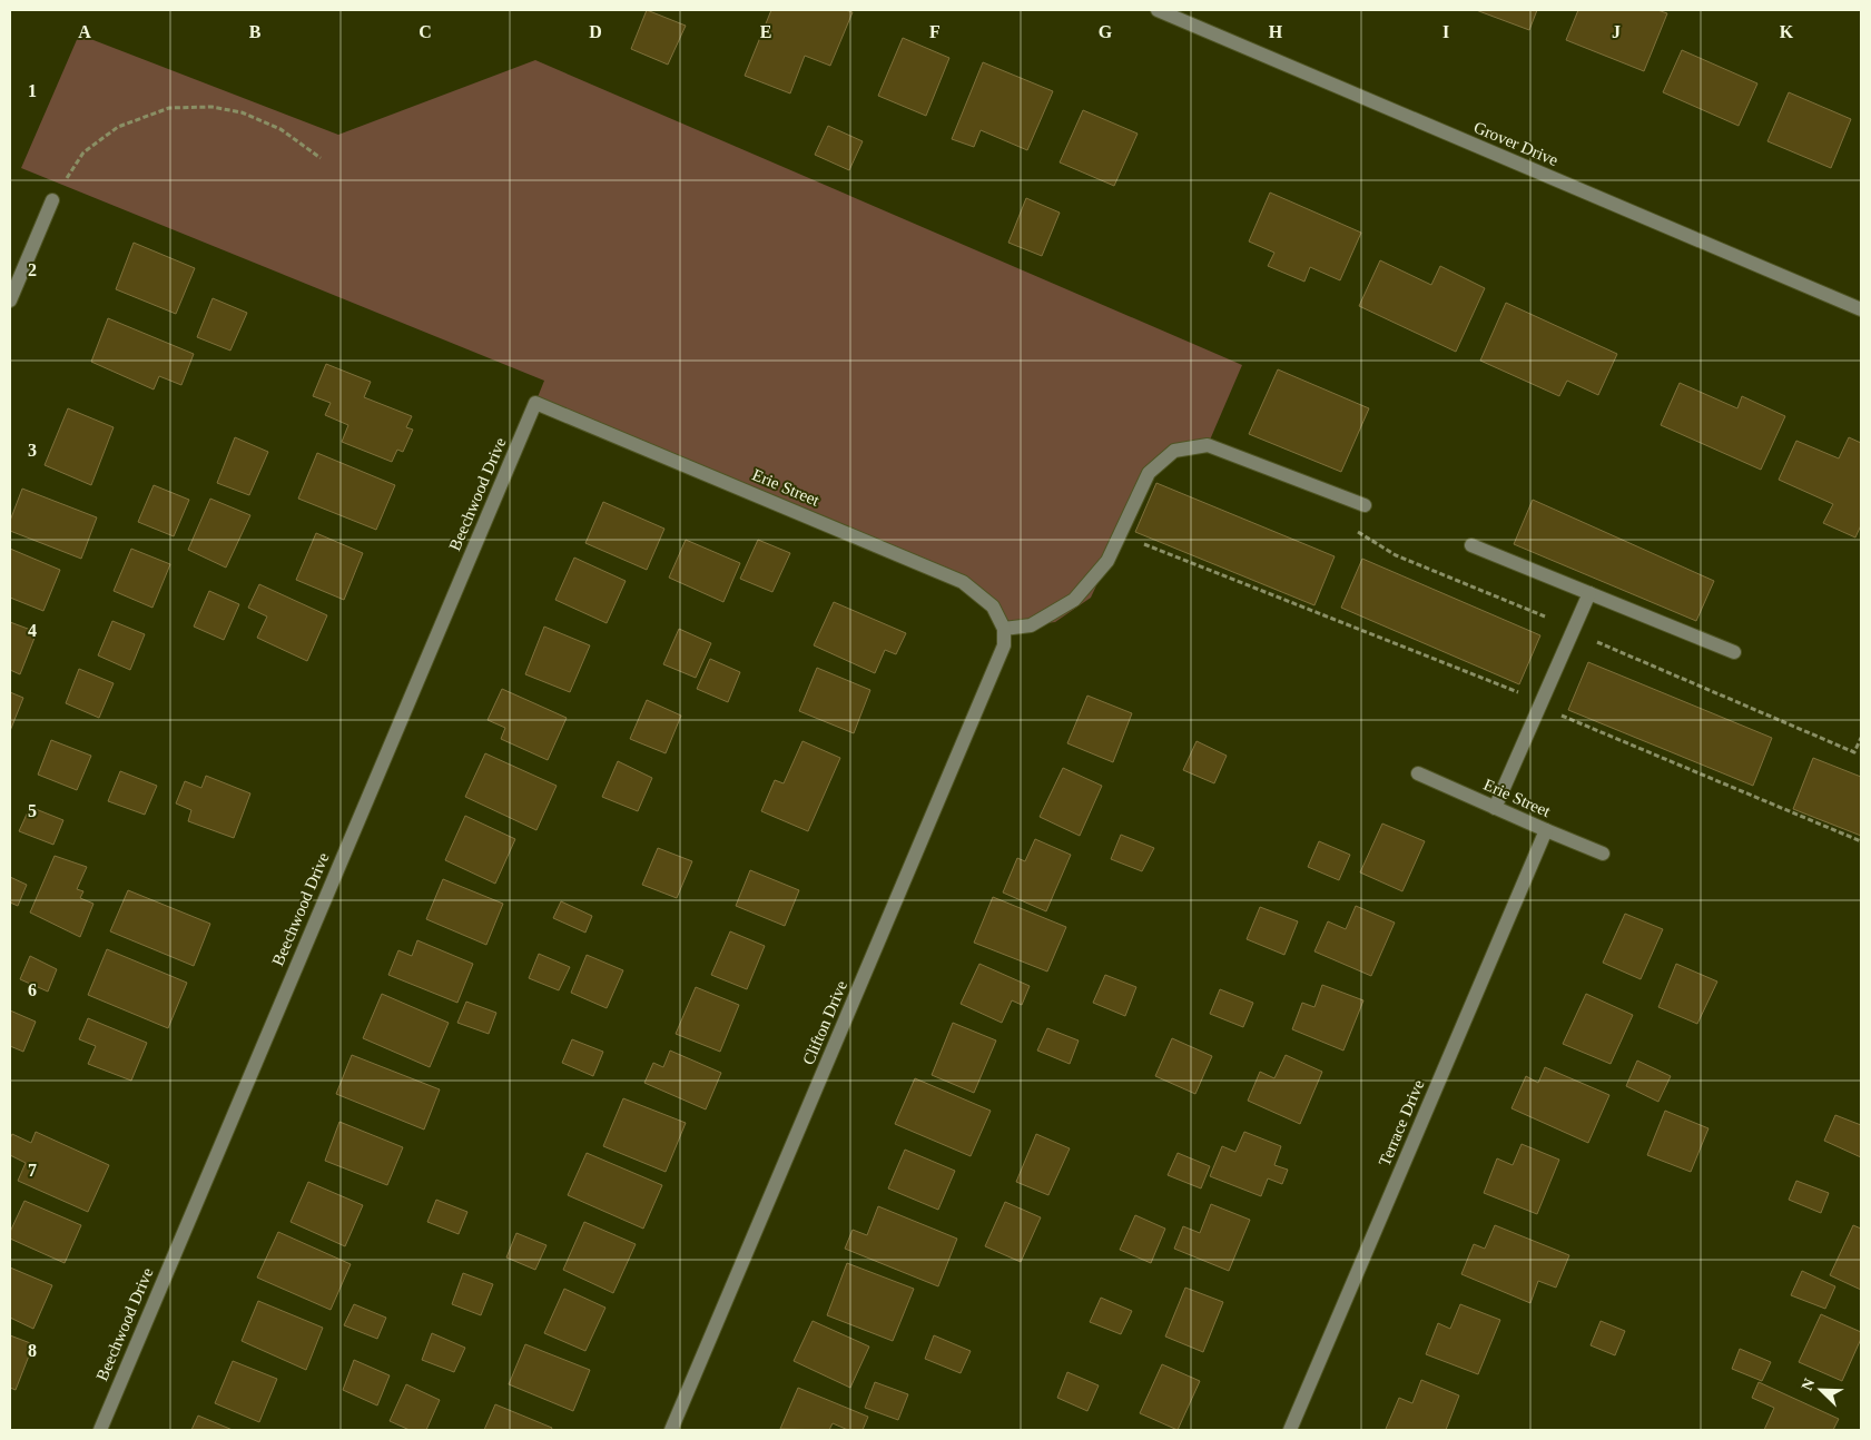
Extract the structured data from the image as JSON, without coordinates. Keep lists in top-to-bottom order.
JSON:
{
  "streets": {
    "street": [
      "Grover Drive",
      "Erie Street",
      "Beechwood Drive",
      "Clifton Drive",
      "Terrace Drive"
    ]
  },
  "crossings": [
    ["Erie Street", "Beechwood Drive"],
    ["Erie Street", "Clifton Drive"],
    ["Erie Street", "Terrace Drive"]
  ],
  "north": "top left",
  "grid": {
    "columns": [
      "A",
      "B",
      "C",
      "D",
      "E",
      "F",
      "G",
      "H",
      "I",
      "J",
      "K"
    ],
    "rows": [
      "1",
      "2",
      "3",
      "4",
      "5",
      "6",
      "7",
      "8"
    ]
  }
}
